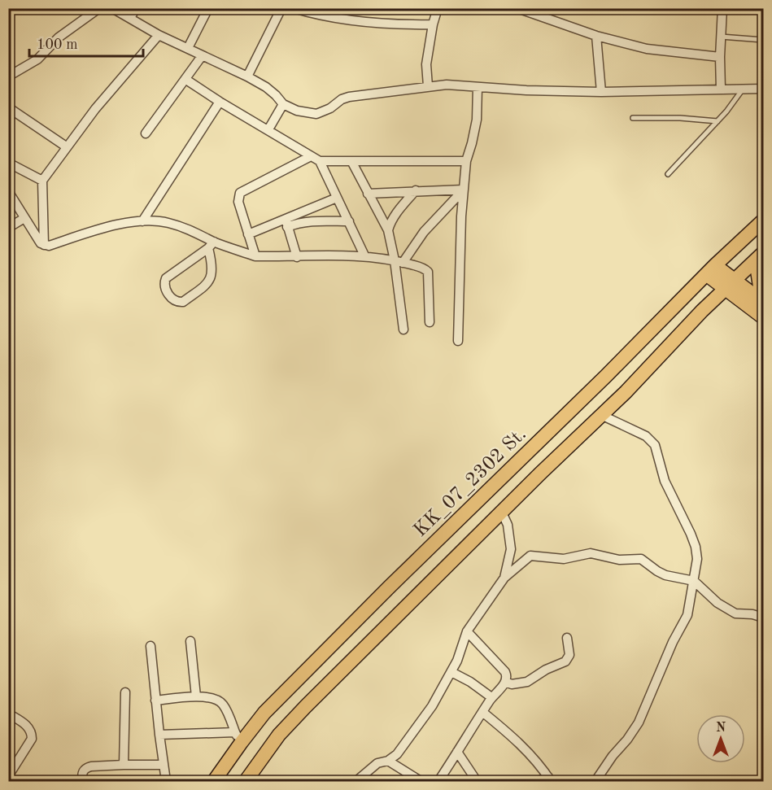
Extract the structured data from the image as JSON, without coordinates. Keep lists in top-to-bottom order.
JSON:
{
  "streets": {
    "main road": ["KK_07_2302 St."]
  },
  "scale_bar": "100 m",
  "north": "top"
}
